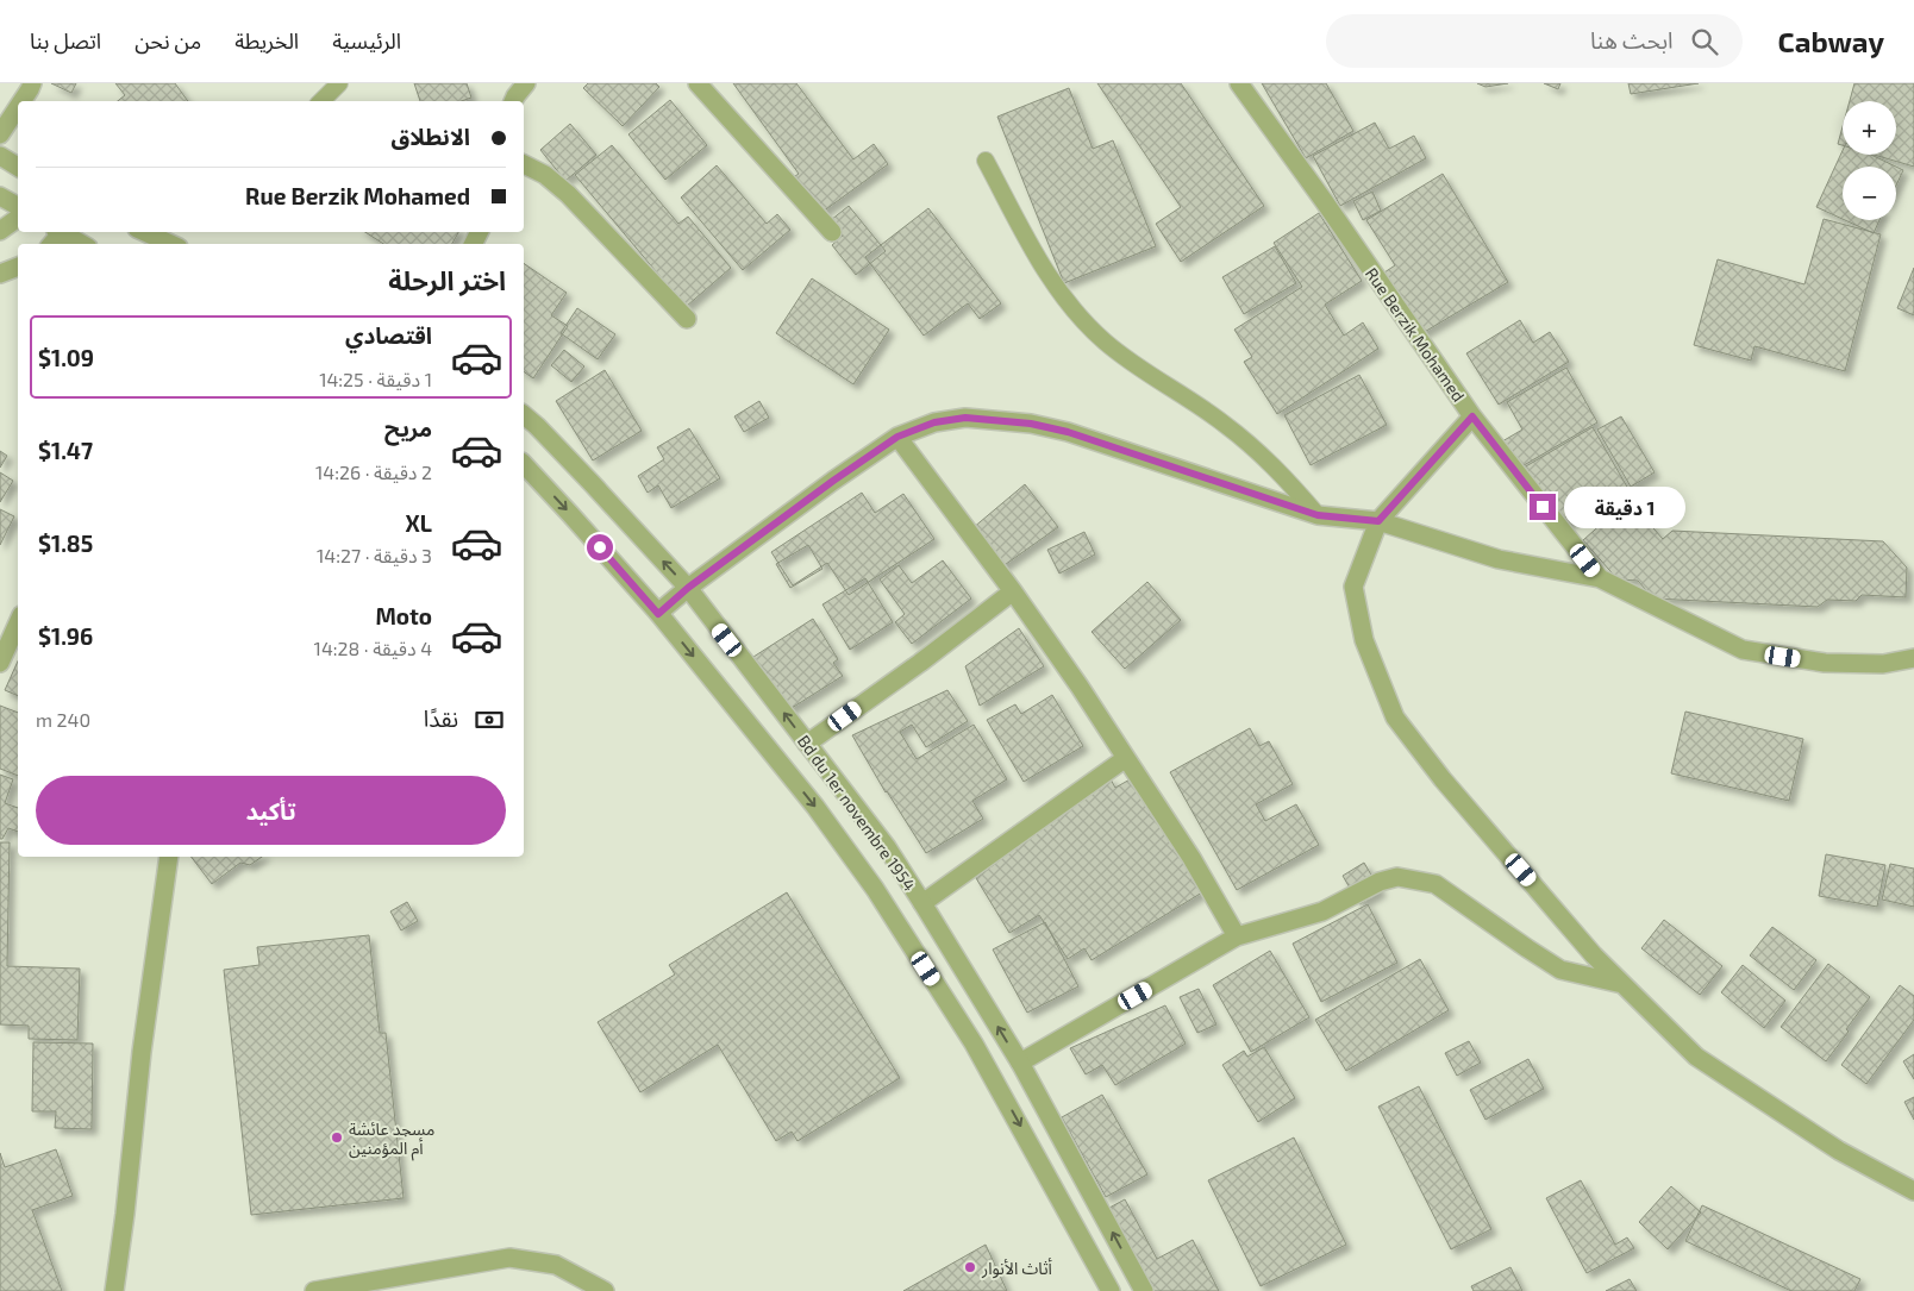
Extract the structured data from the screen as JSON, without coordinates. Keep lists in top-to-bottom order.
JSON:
{
  "streets": {
    "street": ["Rue Berzik Mohamed", "Bd du 1er novembre 1954"]
  },
  "places": ["مسجد عائشة أم المؤمنين", "أثاث الأنوار"],
  "page": {
    "header": "Cabway",
    "search": "ابحث هنا",
    "nav": [
      "الرئيسية",
      "الخريطة",
      "من نحن",
      "اتصل بنا"
    ],
    "map_buttons": ["+", "−"],
    "banner": ["الانطلاق", "Rue Berzik Mohamed"],
    "heading": "اختر الرحلة",
    "list": [
      {
        "name": "اقتصادي",
        "note": "1 دقيقة · 14:25",
        "value": "$1.09"
      },
      {
        "name": "مريح",
        "note": "2 دقيقة · 14:26",
        "value": "$1.47"
      },
      {
        "name": "XL",
        "note": "3 دقيقة · 14:27",
        "value": "$1.85"
      },
      {
        "name": "Moto",
        "note": "4 دقيقة · 14:28",
        "value": "$1.96"
      }
    ],
    "bubble": "1 دقيقة",
    "pay": ["نقدًا", "240 m"],
    "buttons": "تأكيد"
  }
}
